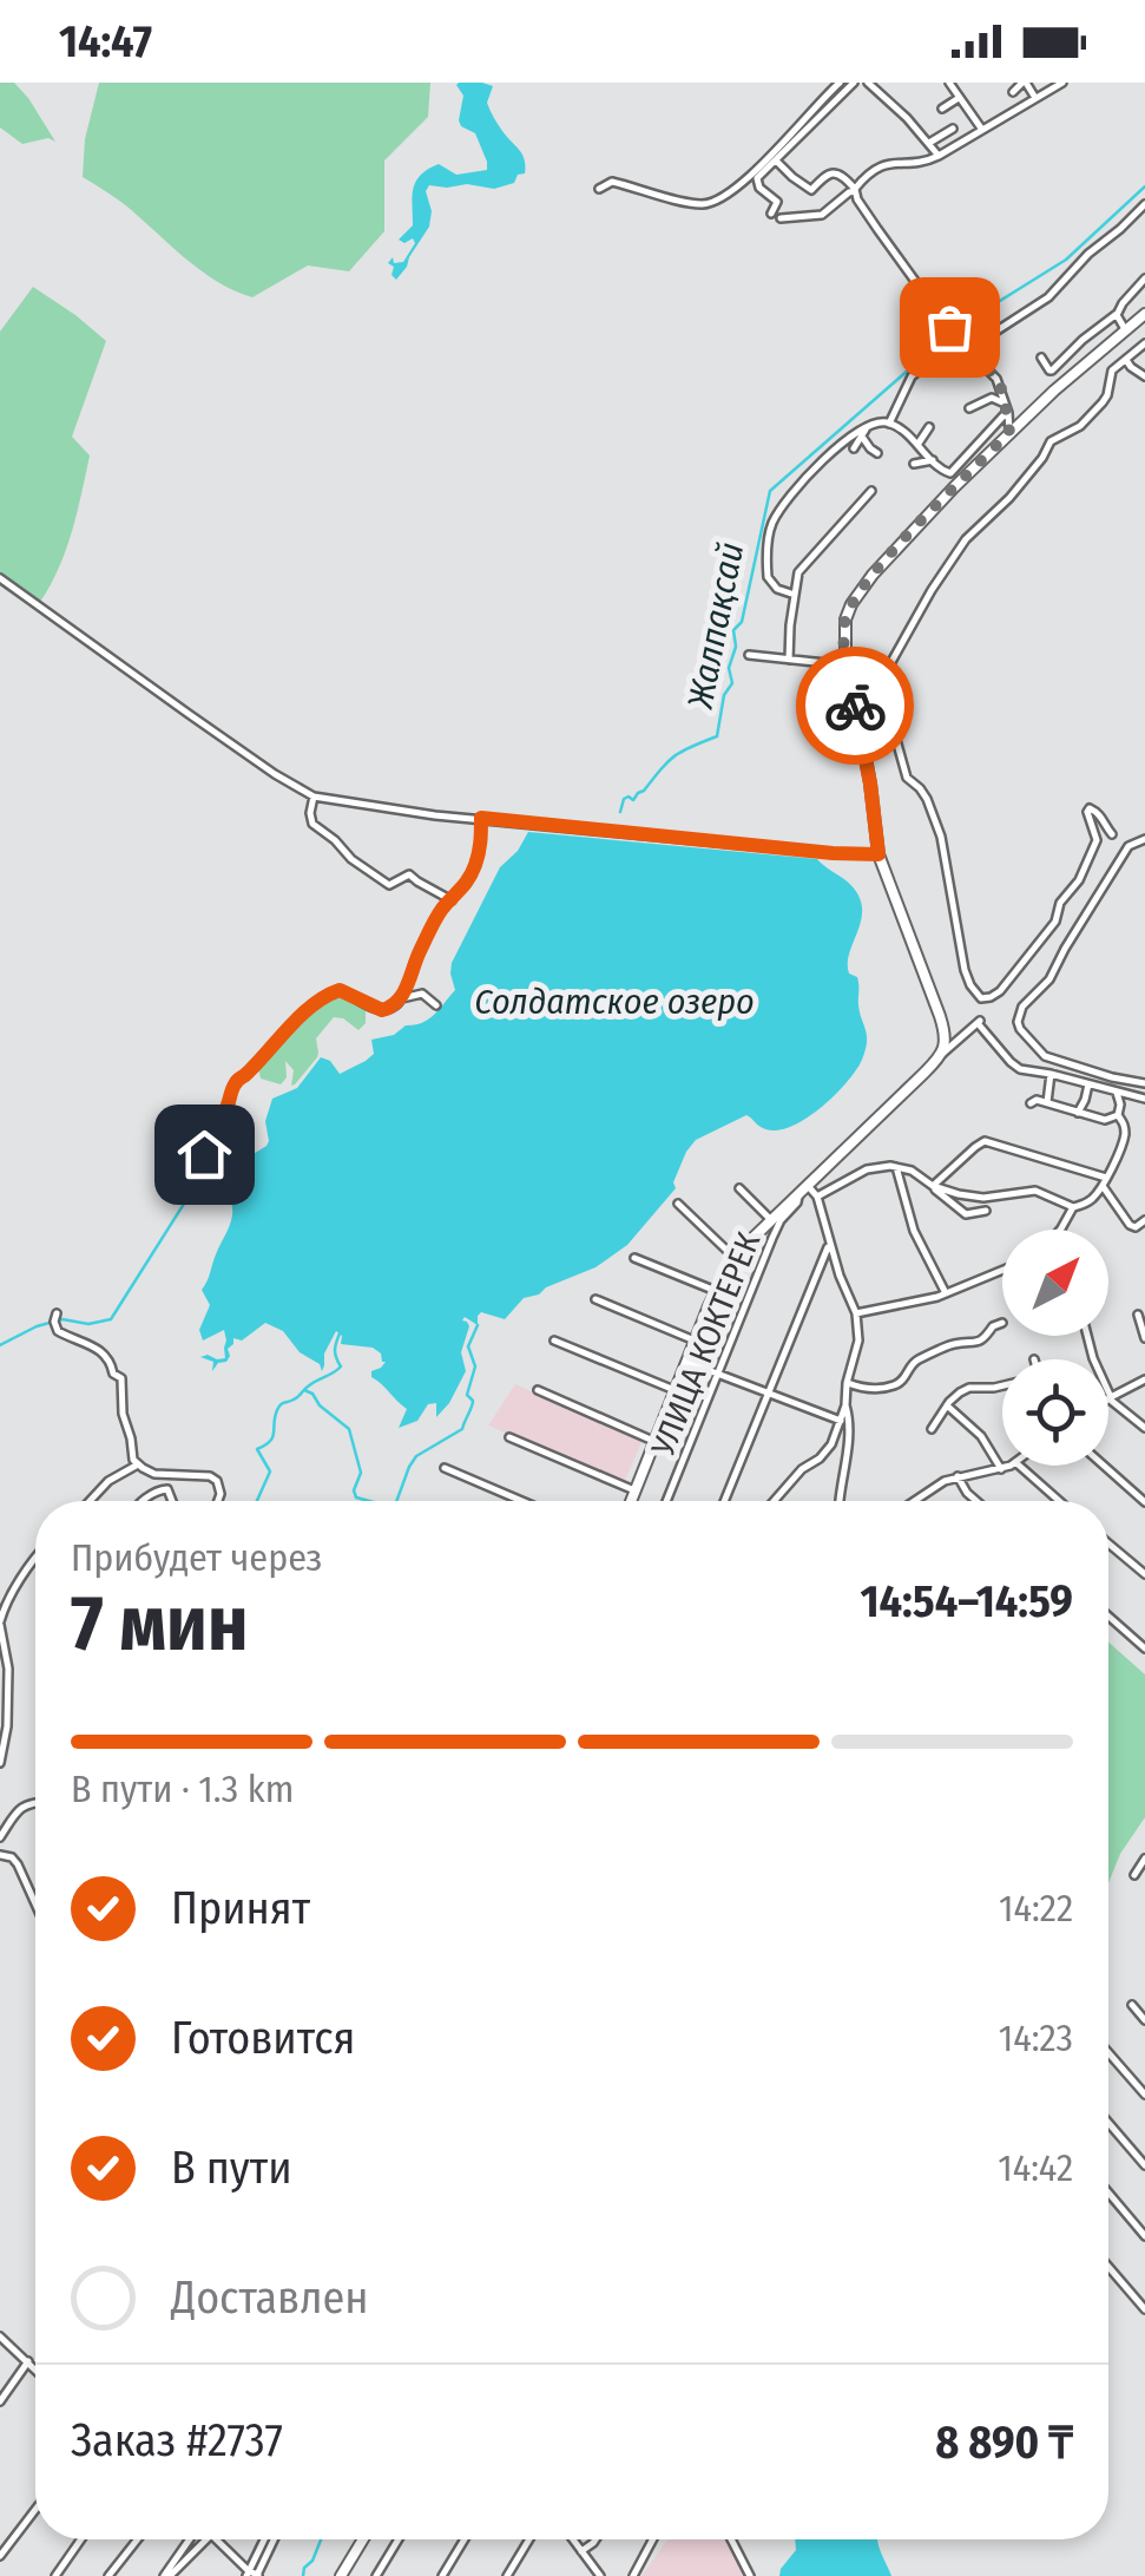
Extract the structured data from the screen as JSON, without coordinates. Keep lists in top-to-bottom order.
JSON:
{
  "streets": {
    "street": ["УЛИЦА КОКТЕРЕК"]
  },
  "water": ["Жалпақсай", "Солдатское озеро"],
  "north": "top right",
  "page": {
    "status": "14:47",
    "heading": ["7 мин", "Прибудет через", "14:54–14:59"],
    "panel": ["Заказ #2737", "8 890 ₸"],
    "bar": "В пути · 1.3 km",
    "list": [
      ["Принят", "14:22"],
      ["Готовится", "14:23"],
      ["В пути", "14:42"],
      "Доставлен"
    ]
  }
}
